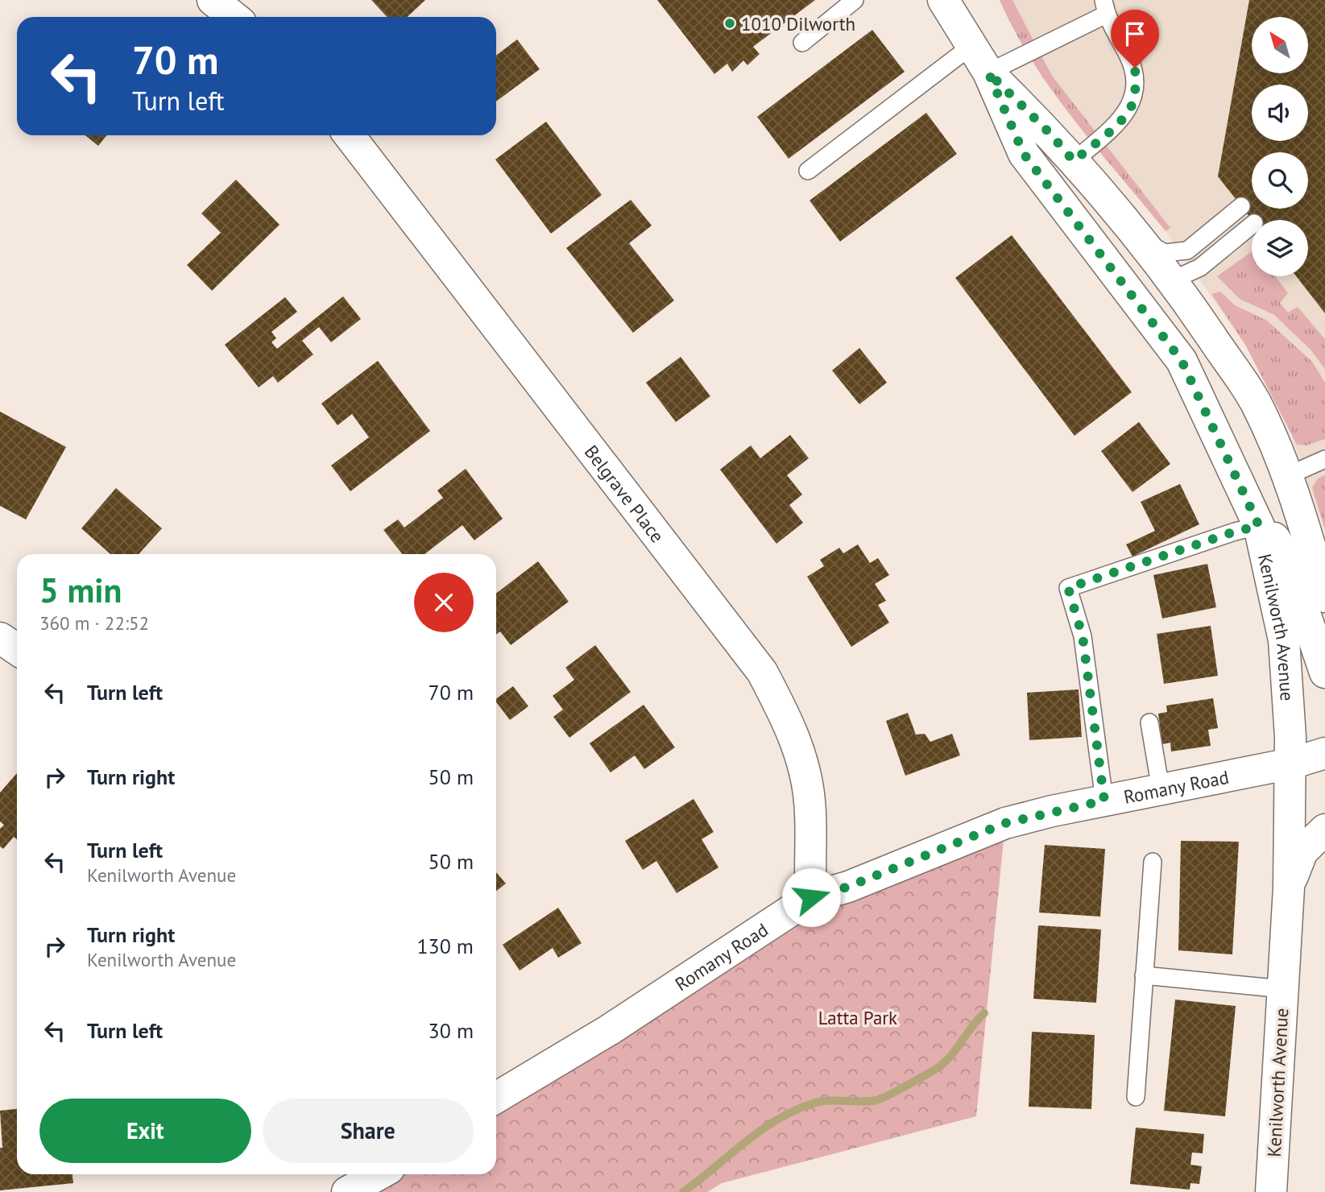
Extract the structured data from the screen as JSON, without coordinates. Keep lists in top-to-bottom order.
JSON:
{
  "streets": {
    "main road": ["Belgrave Place", "Kenilworth Avenue", "Romany Road"]
  },
  "crossings": [
    ["Belgrave Place", "Romany Road"],
    ["Kenilworth Avenue", "Romany Road"]
  ],
  "parks": ["Latta Park"],
  "places": ["1010 Dilworth"],
  "north": "top left",
  "page": {
    "turn": ["70 m", "Turn left"],
    "heading": ["5 min", "360 m · 22:52"],
    "list": [
      {
        "name": "Turn left",
        "value": "70 m"
      },
      {
        "name": "Turn right",
        "value": "50 m"
      },
      {
        "name": "Turn left",
        "note": "Kenilworth Avenue",
        "value": "50 m"
      },
      {
        "name": "Turn right",
        "note": "Kenilworth Avenue",
        "value": "130 m"
      },
      {
        "name": "Turn left",
        "value": "30 m"
      }
    ],
    "buttons": ["Exit", "Share"]
  }
}
